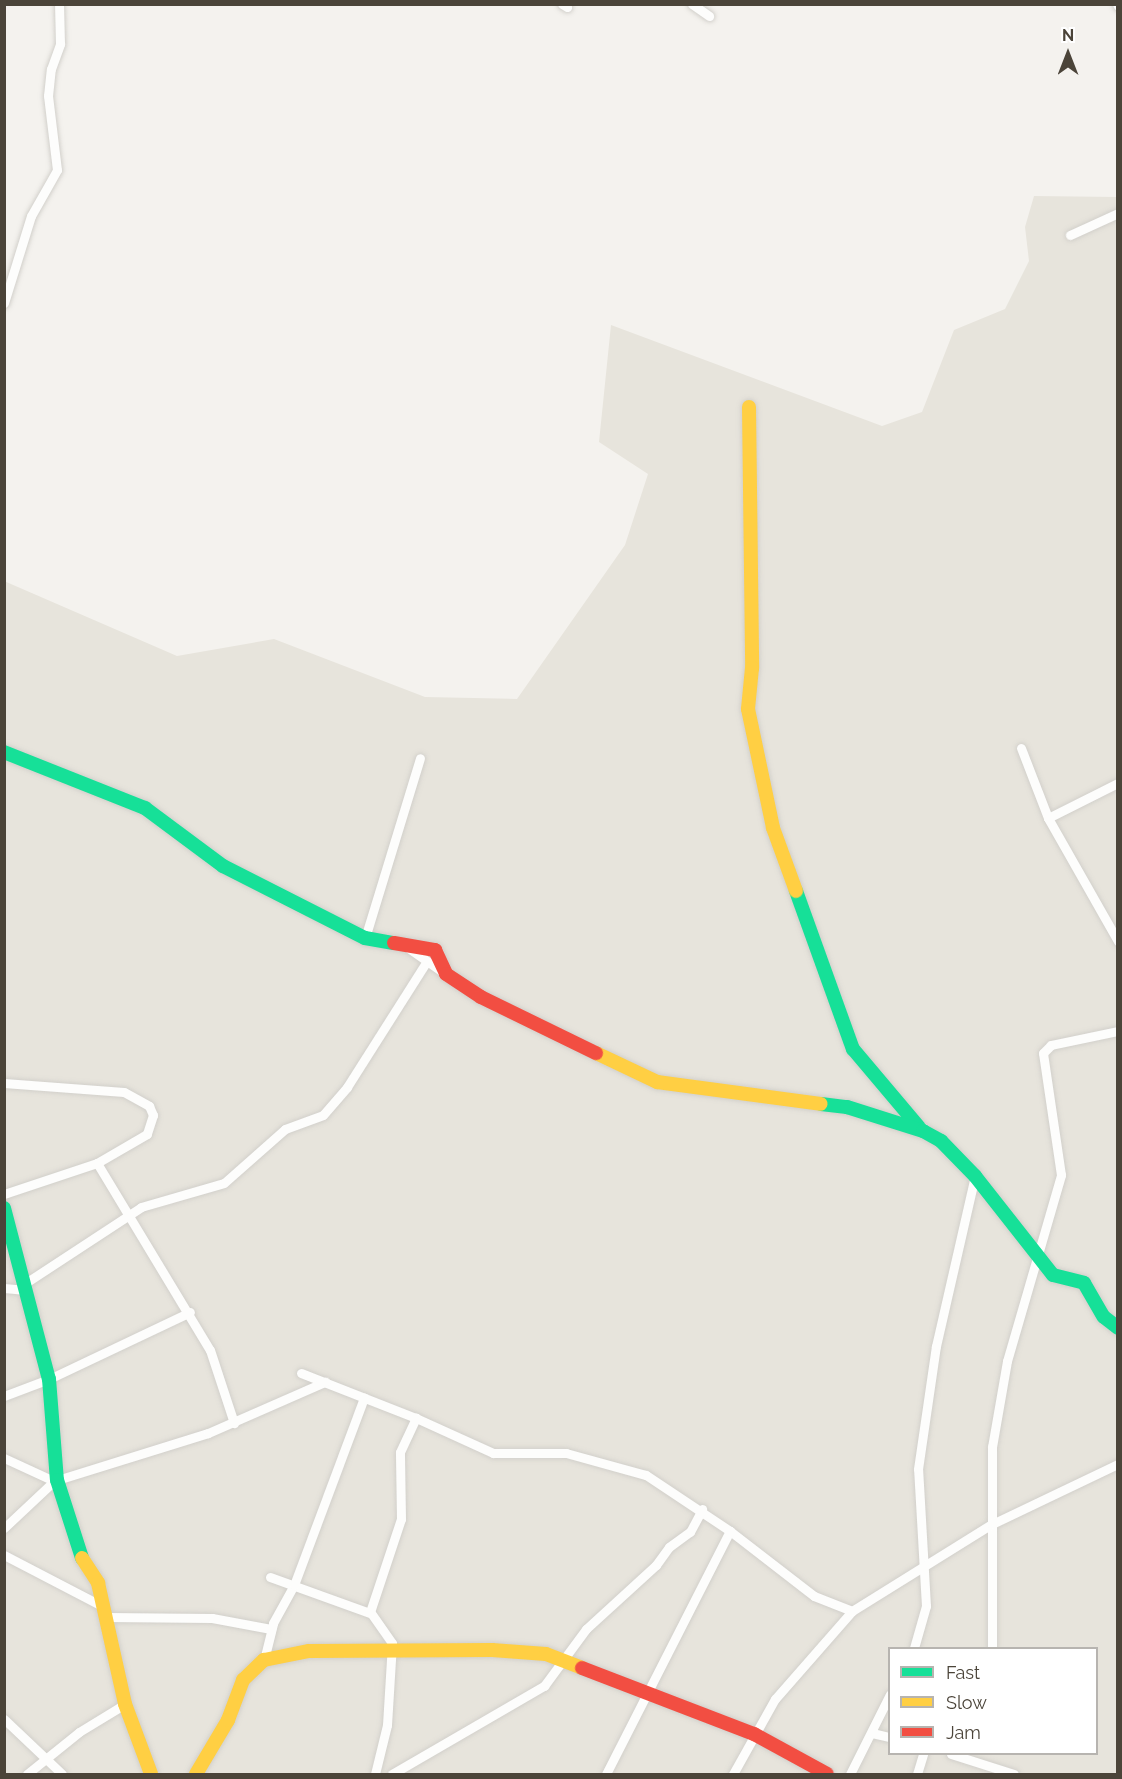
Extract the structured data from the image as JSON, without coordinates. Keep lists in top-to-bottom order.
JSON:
{
  "legend": ["Fast", "Slow", "Jam"],
  "north": "top"
}
